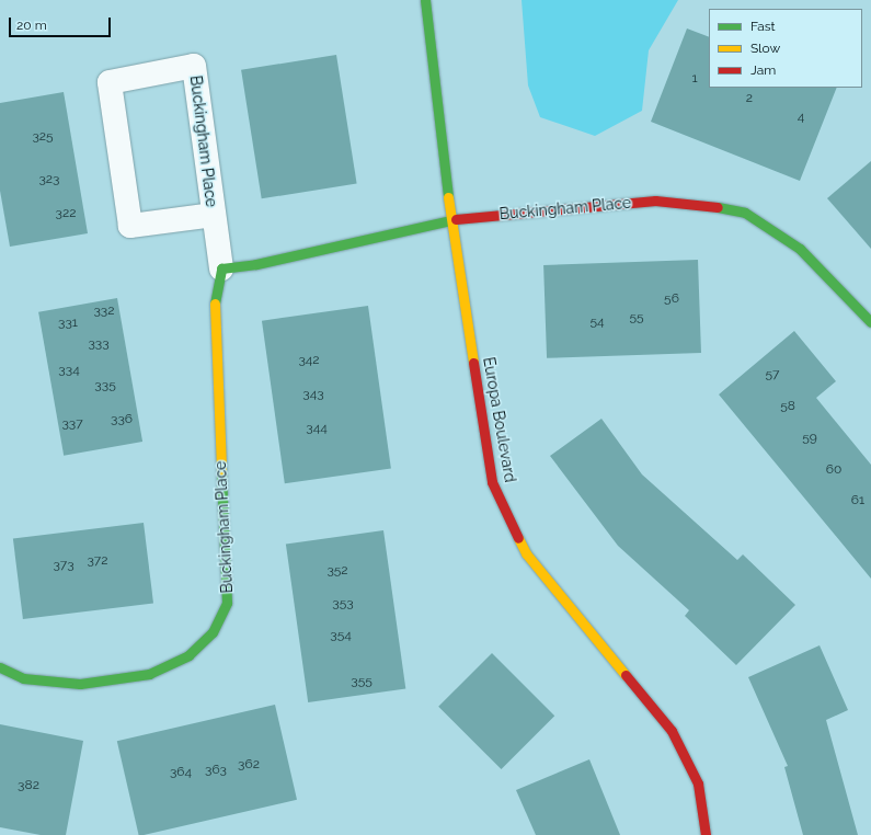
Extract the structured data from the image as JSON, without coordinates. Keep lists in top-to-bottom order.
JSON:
{
  "streets": {
    "street": ["Buckingham Place", "Europa Boulevard"]
  },
  "crossings": [
    ["Buckingham Place", "Europa Boulevard"]
  ],
  "house_numbers": [
    "1",
    "2",
    "4",
    "325",
    "323",
    "322",
    "56",
    "332",
    "55",
    "54",
    "331",
    "333",
    "342",
    "334",
    "57",
    "335",
    "343",
    "58",
    "336",
    "337",
    "344",
    "59",
    "60",
    "61",
    "372",
    "373",
    "352",
    "353",
    "354",
    "355",
    "362",
    "363",
    "364",
    "382"
  ],
  "legend": ["Fast", "Slow", "Jam"],
  "scale_bar": "20 m"
}
